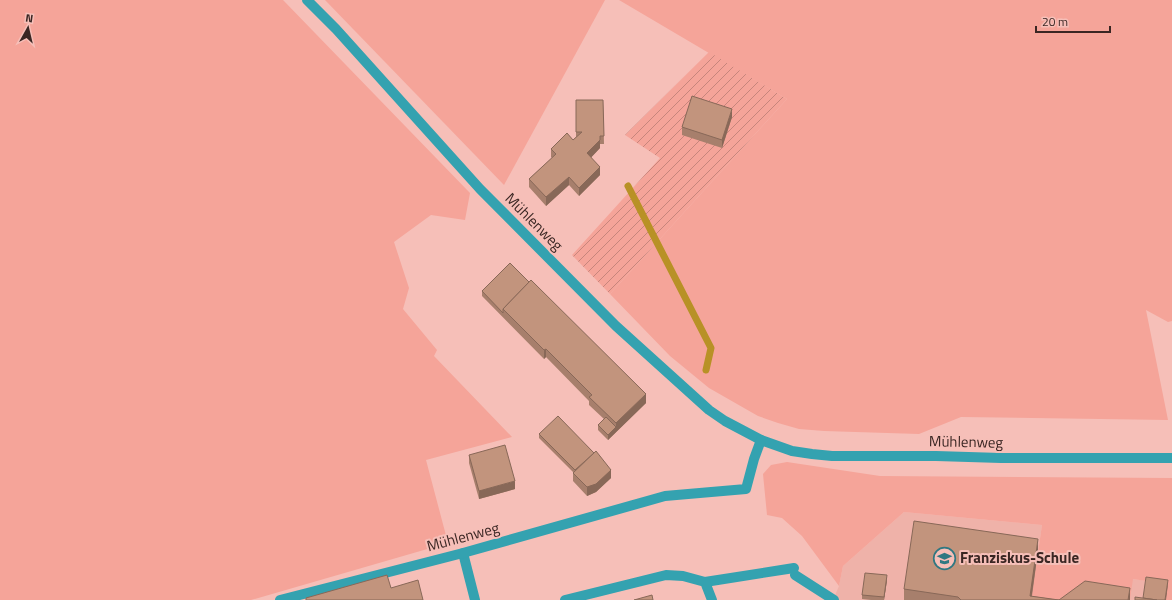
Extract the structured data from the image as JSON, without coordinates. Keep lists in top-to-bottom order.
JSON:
{
  "streets": {
    "street": ["Mühlenweg"]
  },
  "places": {
    "school or university": ["Franziskus-Schule"]
  },
  "scale_bar": "20 m",
  "north": "top"
}
